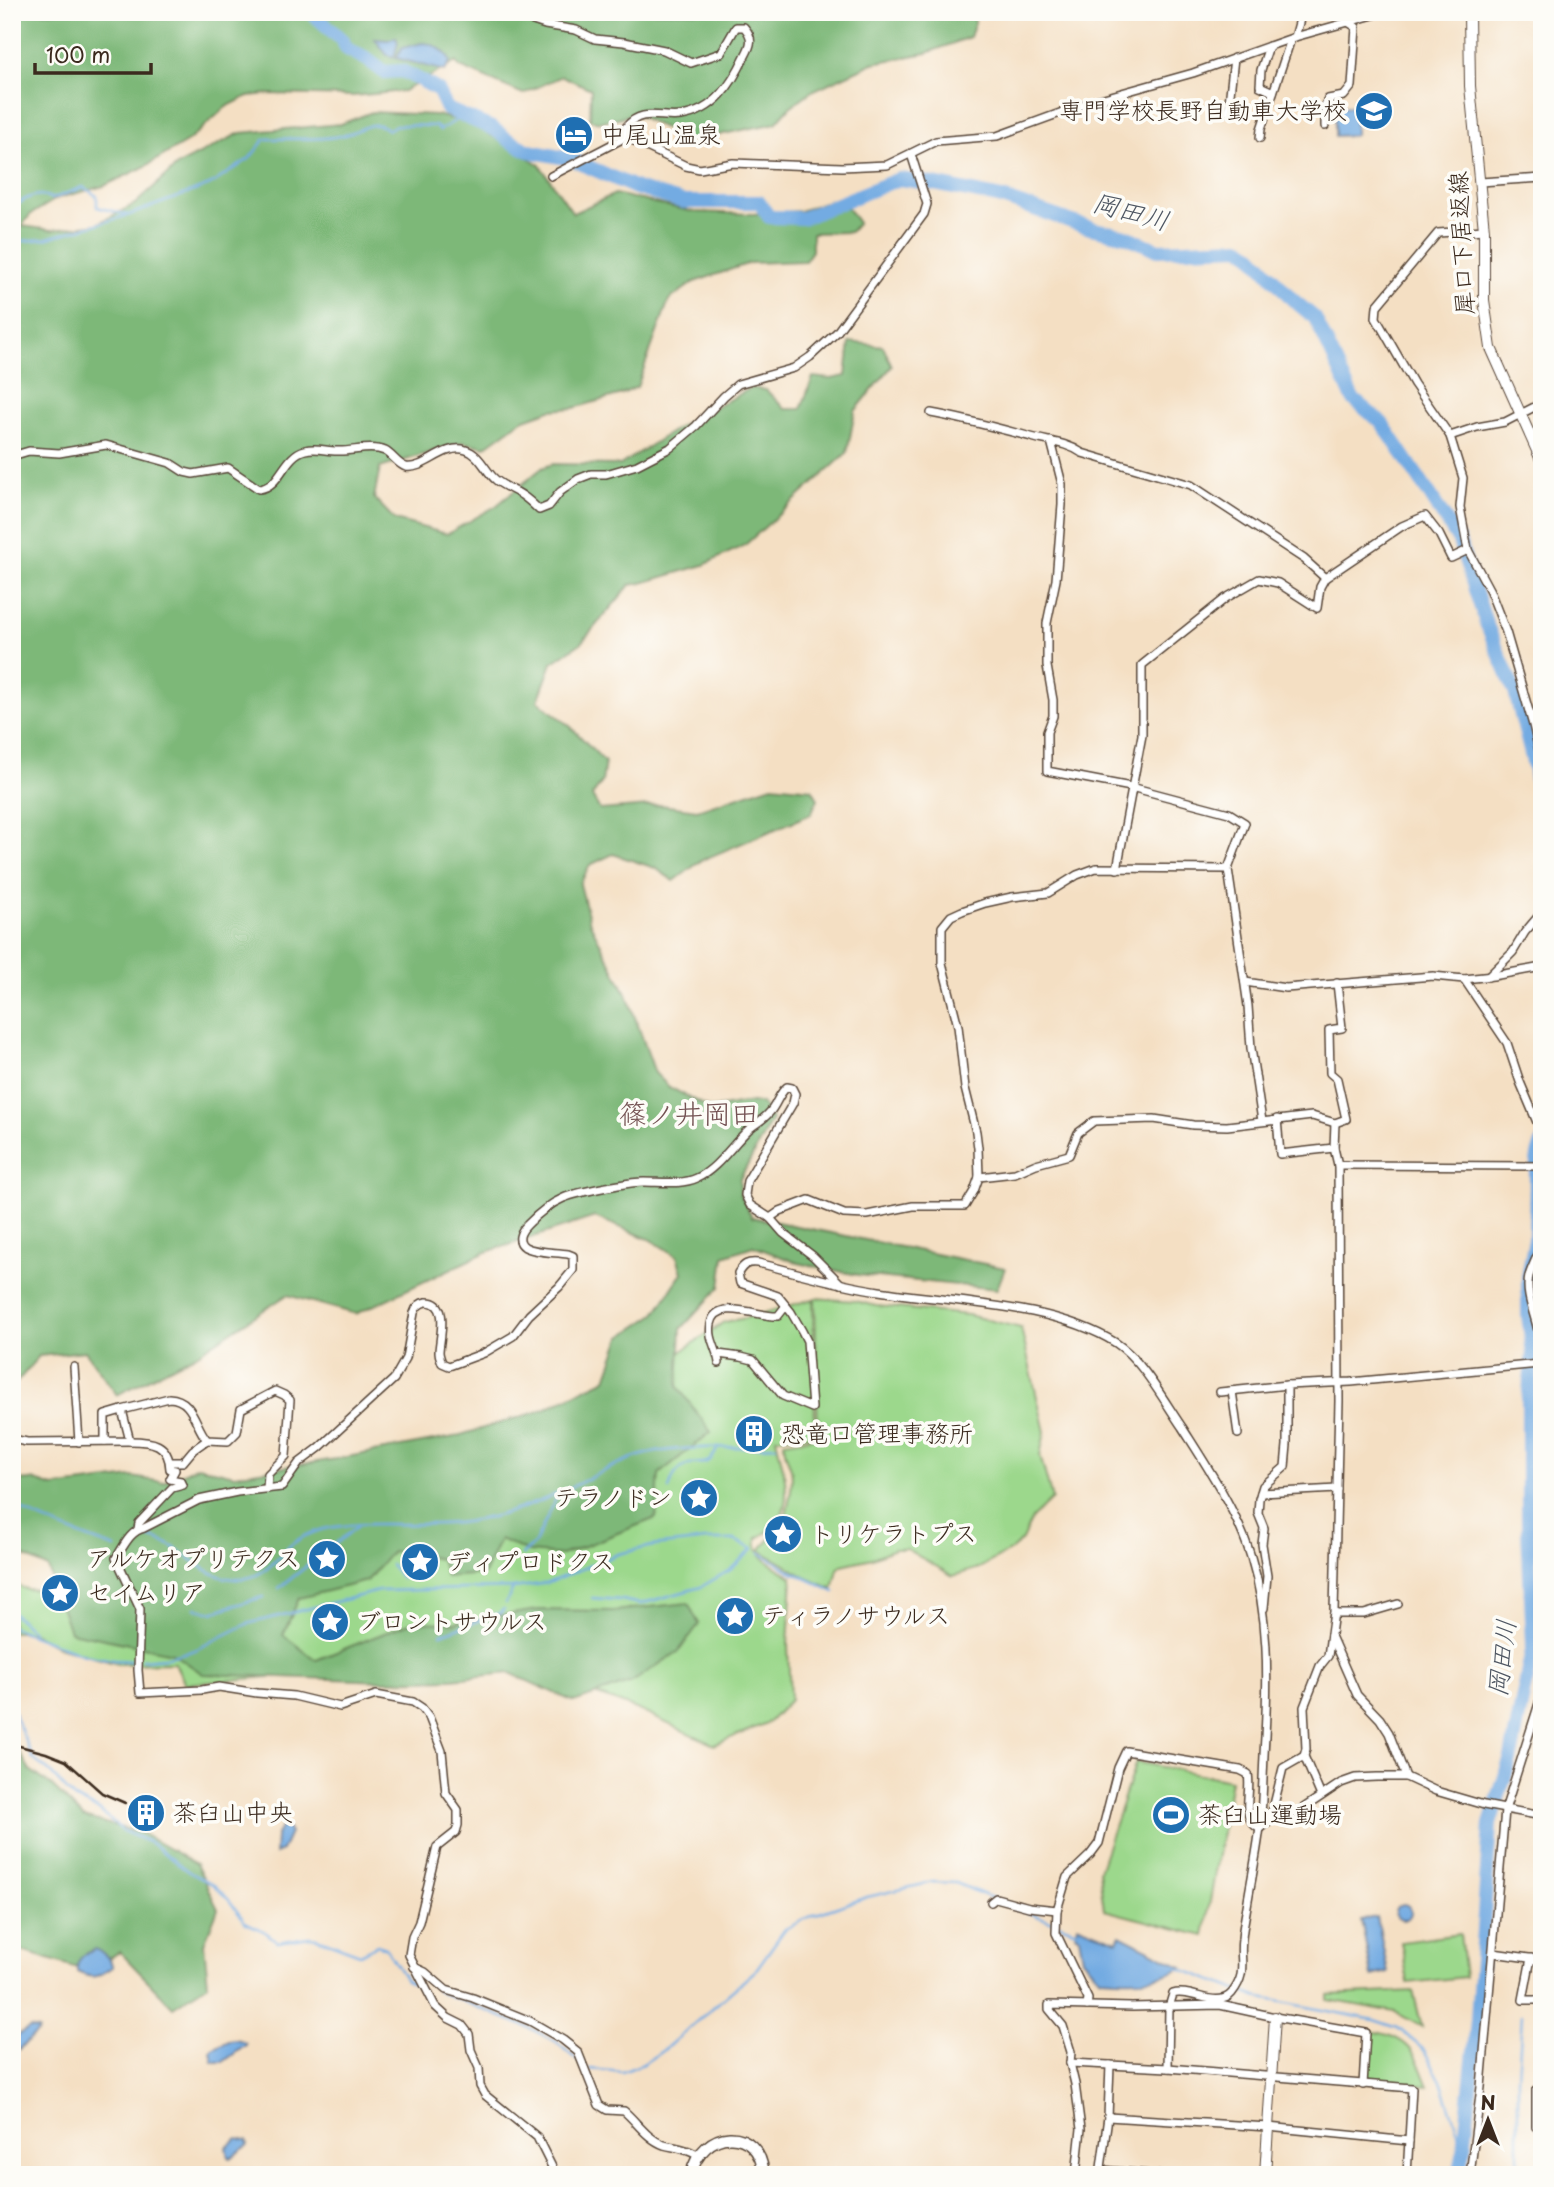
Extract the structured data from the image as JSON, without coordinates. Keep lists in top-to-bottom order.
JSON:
{
  "streets": {
    "main road": ["犀口下居返線"]
  },
  "districts": ["篠ノ井岡田"],
  "water": ["岡田川"],
  "places": {
    "school or university": ["専門学校長野自動車大学校"],
    "hotel": ["中尾山温泉"],
    "building": ["恐竜口管理事務所", "茶臼山中央"],
    "place": [
      "テラノドン",
      "トリケラトプス",
      "アルケオプリテクス",
      "ディプロドクス",
      "セイムリア",
      "ティラノサウルス",
      "ブロントサウルス"
    ],
    "sports": ["茶臼山運動場"]
  },
  "scale_bar": "100 m",
  "north": "top"
}
